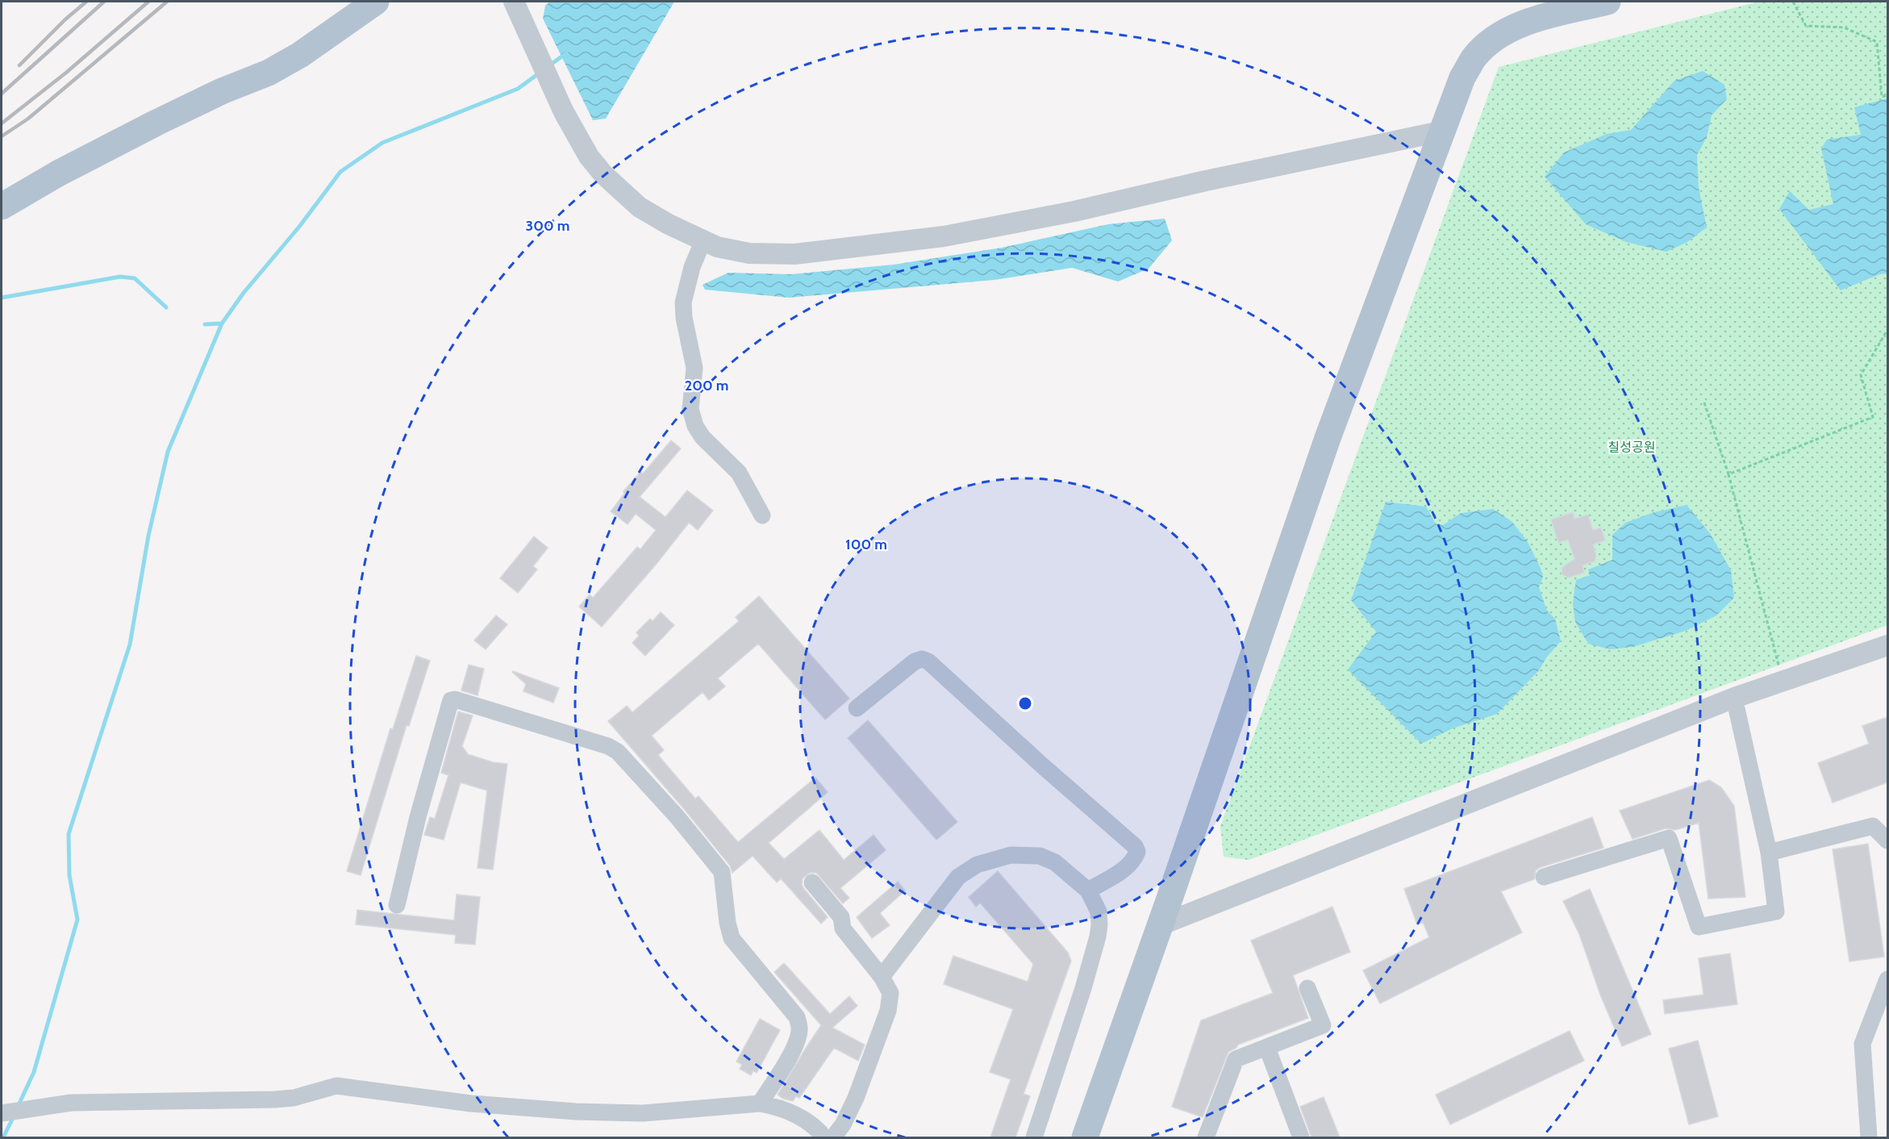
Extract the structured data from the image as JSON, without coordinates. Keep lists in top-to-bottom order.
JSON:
{
  "parks": ["칠성공원"],
  "rings": ["300 m", "200 m", "100 m"]
}
